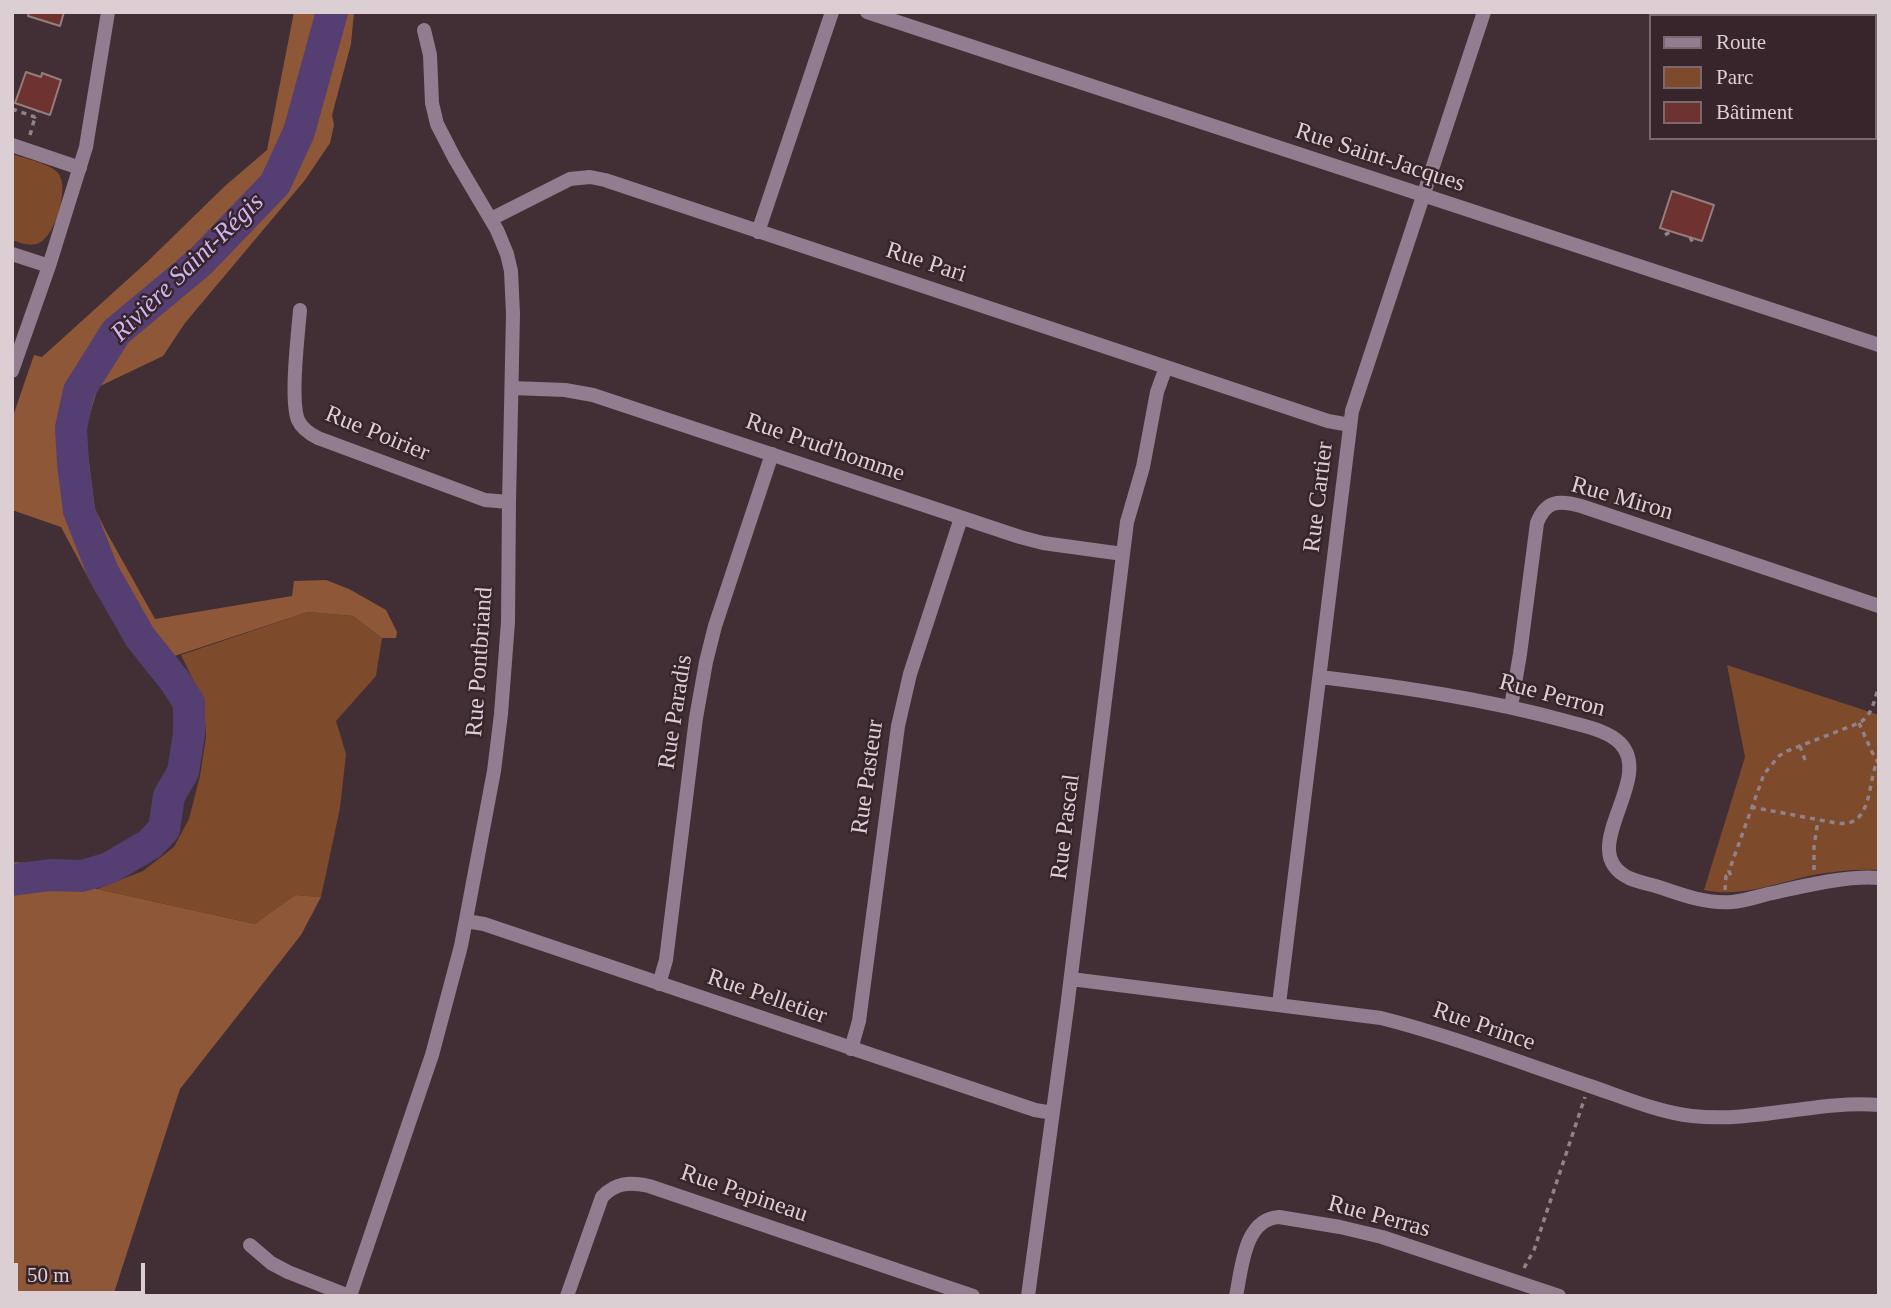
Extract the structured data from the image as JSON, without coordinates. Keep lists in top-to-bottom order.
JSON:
{
  "streets": {
    "street": [
      "Rue Saint-Jacques",
      "Rue Pari",
      "Rue Poirier",
      "Rue Prud'homme",
      "Rue Cartier",
      "Rue Miron",
      "Rue Pontbriand",
      "Rue Perron",
      "Rue Paradis",
      "Rue Pasteur",
      "Rue Pascal",
      "Rue Pelletier",
      "Rue Prince",
      "Rue Papineau",
      "Rue Perras"
    ]
  },
  "crossings": [
    ["Rue Saint-Jacques", "Rue Cartier"],
    ["Rue Pari", "Rue Cartier"],
    ["Rue Pari", "Rue Pontbriand"],
    ["Rue Pari", "Rue Pascal"],
    ["Rue Poirier", "Rue Pontbriand"],
    ["Rue Prud'homme", "Rue Pontbriand"],
    ["Rue Prud'homme", "Rue Paradis"],
    ["Rue Prud'homme", "Rue Pasteur"],
    ["Rue Prud'homme", "Rue Pascal"],
    ["Rue Cartier", "Rue Perron"],
    ["Rue Cartier", "Rue Prince"],
    ["Rue Miron", "Rue Perron"],
    ["Rue Pontbriand", "Rue Pelletier"],
    ["Rue Paradis", "Rue Pelletier"],
    ["Rue Pasteur", "Rue Pelletier"],
    ["Rue Pascal", "Rue Pelletier"],
    ["Rue Pascal", "Rue Prince"]
  ],
  "water": ["Rivière Saint-Régis"],
  "legend": ["Route", "Parc", "Bâtiment"],
  "scale_bar": "50 m"
}
